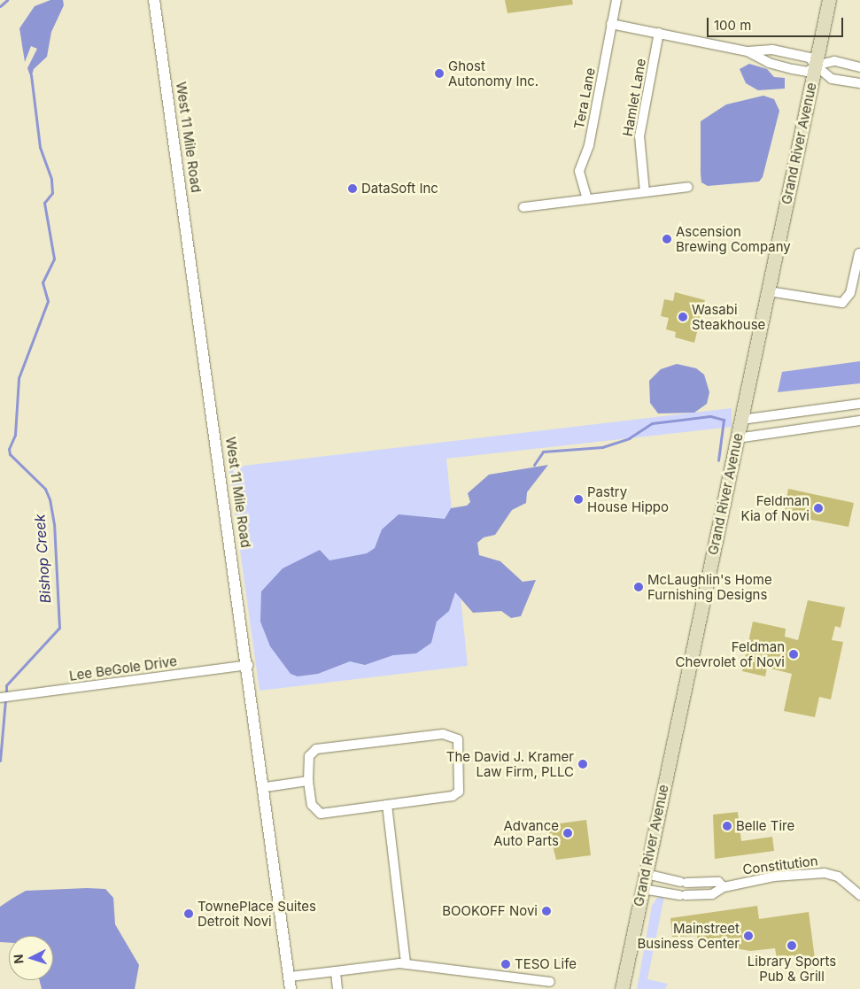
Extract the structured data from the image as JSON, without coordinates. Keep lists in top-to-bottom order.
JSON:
{
  "streets": {
    "main road": ["Grand River Avenue"],
    "street": [
      "Hamlet Lane",
      "Tera Lane",
      "West 11 Mile Road",
      "Lee BeGole Drive",
      "Constitution"
    ]
  },
  "crossings": [
    ["West 11 Mile Road", "Lee BeGole Drive"],
    ["Grand River Avenue", "Constitution"]
  ],
  "water": ["Bishop Creek"],
  "places": [
    "Ghost Autonomy Inc.",
    "DataSoft Inc",
    "Ascension Brewing Company",
    "Wasabi Steakhouse",
    "Pastry House Hippo",
    "Feldman Kia of Novi",
    "McLaughlin's Home Furnishing Designs",
    "Feldman Chevrolet of Novi",
    "The David J. Kramer Law Firm, PLLC",
    "Belle Tire",
    "Advance Auto Parts",
    "BOOKOFF Novi",
    "TownePlace Suites Detroit Novi",
    "Mainstreet Business Center",
    "Library Sports Pub & Grill",
    "TESO Life"
  ],
  "scale_bar": "100 m",
  "north": "left"
}
